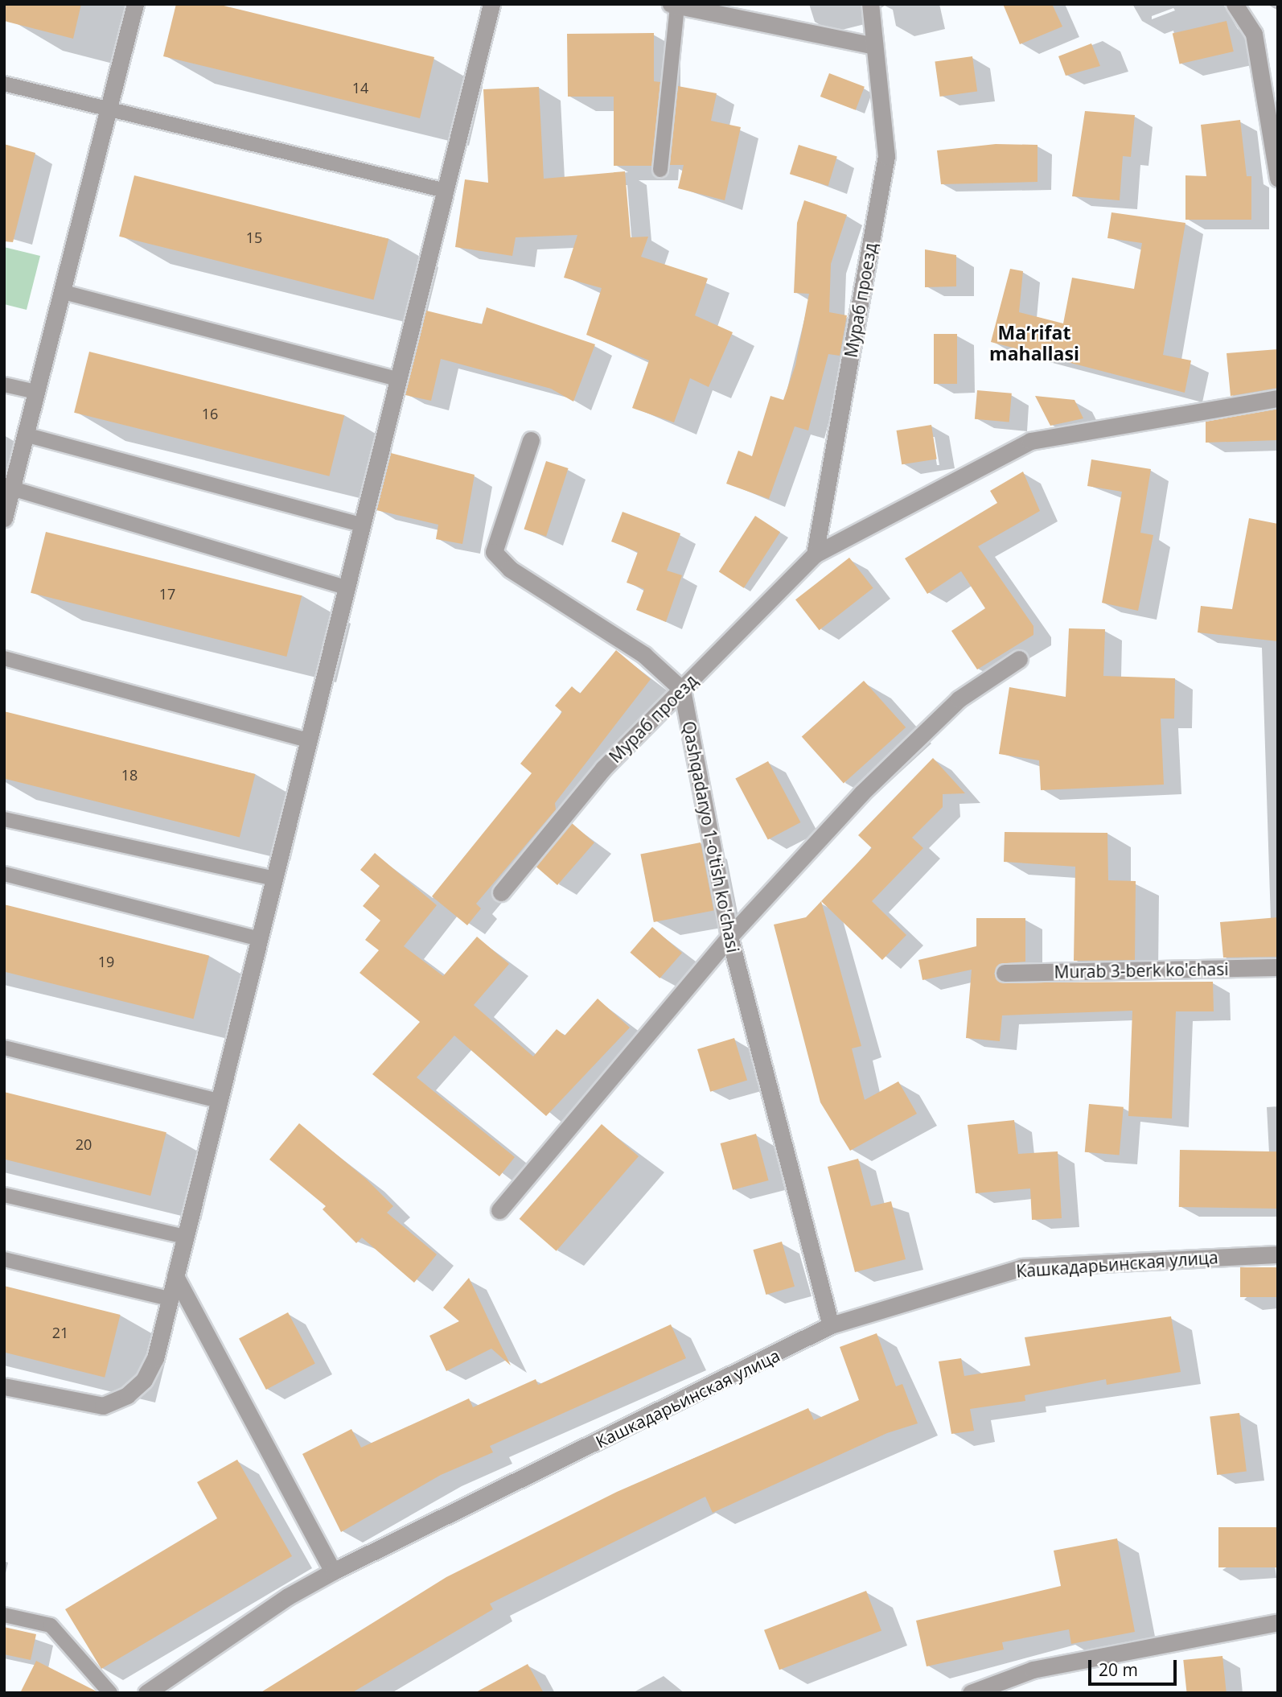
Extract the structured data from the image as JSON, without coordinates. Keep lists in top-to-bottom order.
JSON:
{
  "streets": {
    "street": [
      "Мураб проезд",
      "Qashqadaryo 1-o'tish ko'chasi",
      "Murab 3-berk ko'chasi",
      "Кашкадарьинская улица"
    ]
  },
  "crossings": [
    ["Мураб проезд", "Qashqadaryo 1-o'tish ko'chasi"],
    ["Qashqadaryo 1-o'tish ko'chasi", "Кашкадарьинская улица"]
  ],
  "districts": ["Maʼrifat mahallasi"],
  "house_numbers": [
    "14",
    "15",
    "16",
    "17",
    "18",
    "19",
    "20",
    "21"
  ],
  "scale_bar": "20 m"
}
